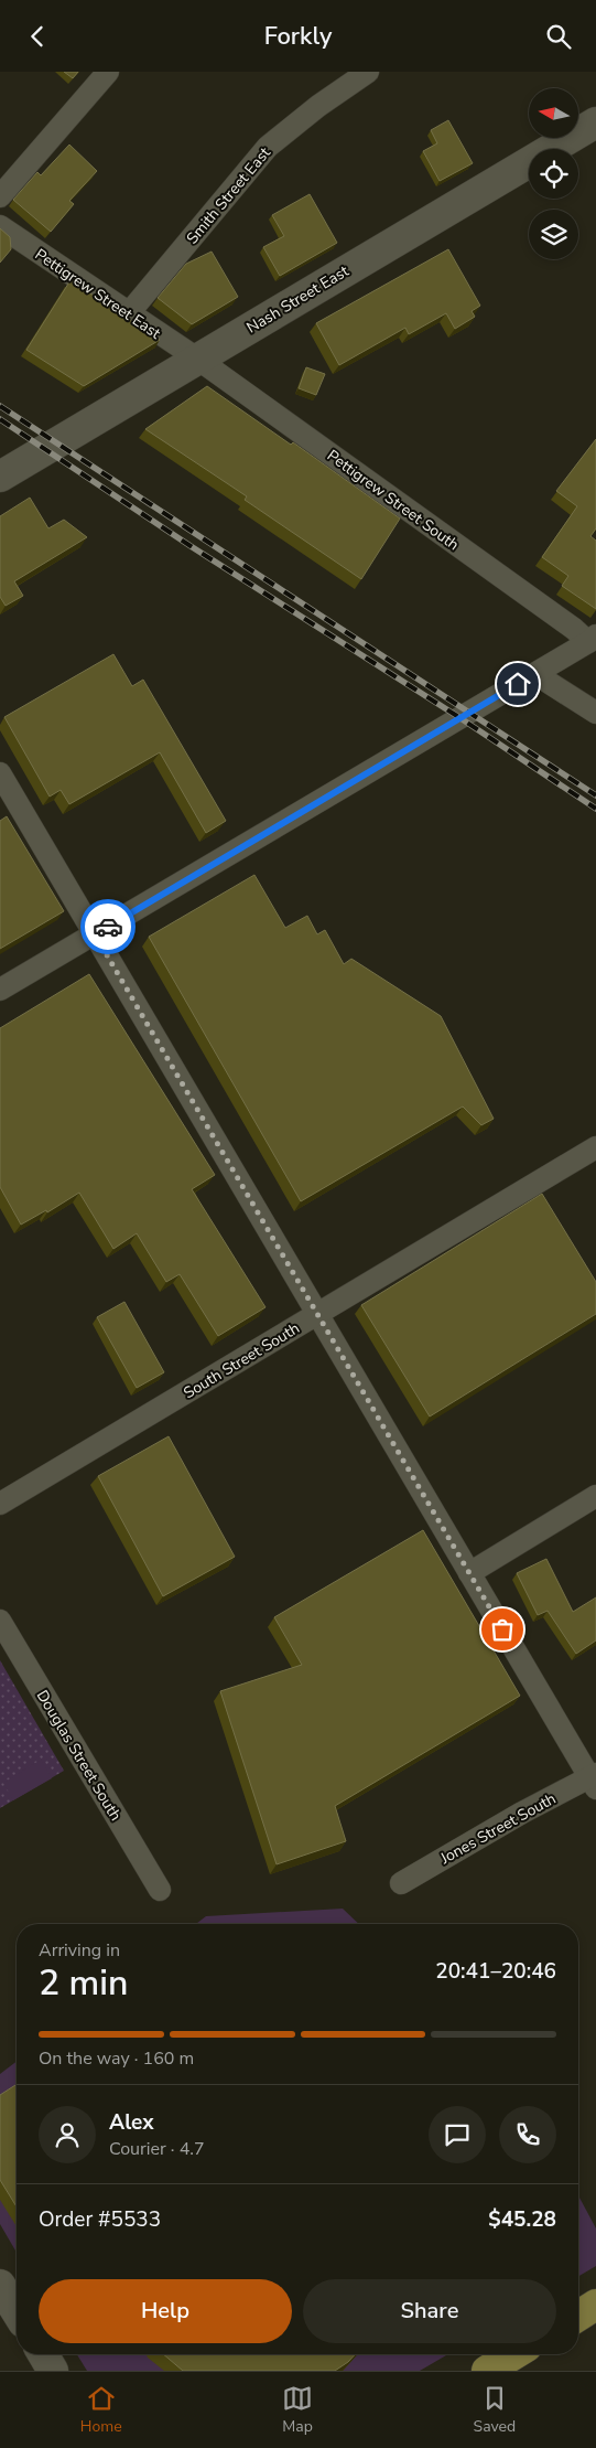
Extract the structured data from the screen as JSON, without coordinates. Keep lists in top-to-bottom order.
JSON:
{
  "streets": {
    "main road": ["Nash Street East"],
    "street": [
      "Smith Street East",
      "Pettigrew Street East",
      "Pettigrew Street South",
      "South Street South",
      "Douglas Street South",
      "Jones Street South"
    ]
  },
  "crossings": [
    ["Smith Street East", "Pettigrew Street East"],
    ["Pettigrew Street East", "Nash Street East"],
    ["Pettigrew Street East", "Pettigrew Street South"],
    ["Nash Street East", "Pettigrew Street South"]
  ],
  "north": "left",
  "page": {
    "header": "Forkly",
    "heading": ["2 min", "Arriving in", "20:41–20:46"],
    "panel": [
      "Alex",
      "Courier · 4.7",
      "Order #5533",
      "$45.28"
    ],
    "bar": "On the way · 160 m",
    "buttons": ["Help", "Share"],
    "tabs": ["Home", "Map", "Saved"]
  }
}
